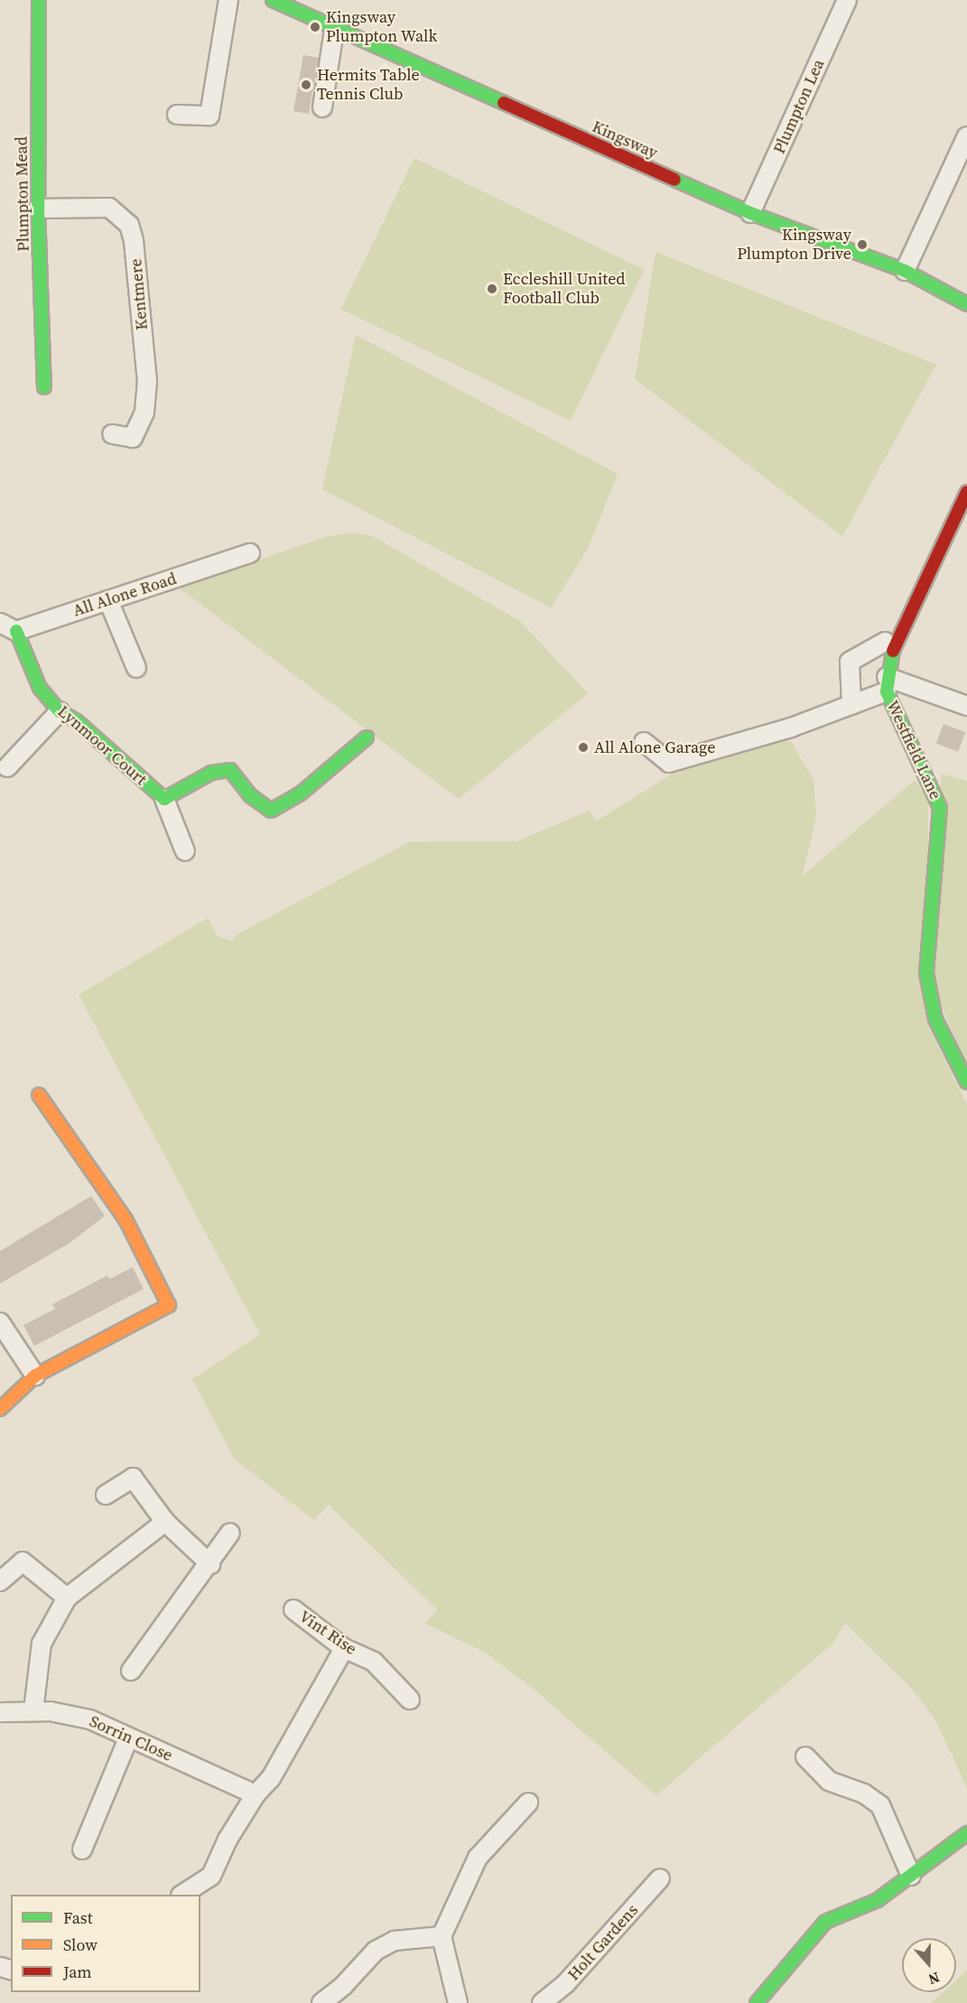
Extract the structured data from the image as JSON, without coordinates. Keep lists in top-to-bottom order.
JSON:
{
  "streets": {
    "street": [
      "Plumpton Lea",
      "Kingsway",
      "Plumpton Mead",
      "Kentmere",
      "All Alone Road",
      "Lynmoor Court",
      "Westfield Lane",
      "Vint Rise",
      "Sorrin Close",
      "Holt Gardens"
    ]
  },
  "crossings": [
    ["Plumpton Lea", "Kingsway"],
    ["Plumpton Mead", "Kentmere"],
    ["All Alone Road", "Lynmoor Court"]
  ],
  "places": [
    "Kingsway Plumpton Walk",
    "Hermits Table Tennis Club",
    "Kingsway Plumpton Drive",
    "Eccleshill United Football Club",
    "All Alone Garage"
  ],
  "legend": ["Fast", "Slow", "Jam"],
  "north": "bottom"
}
